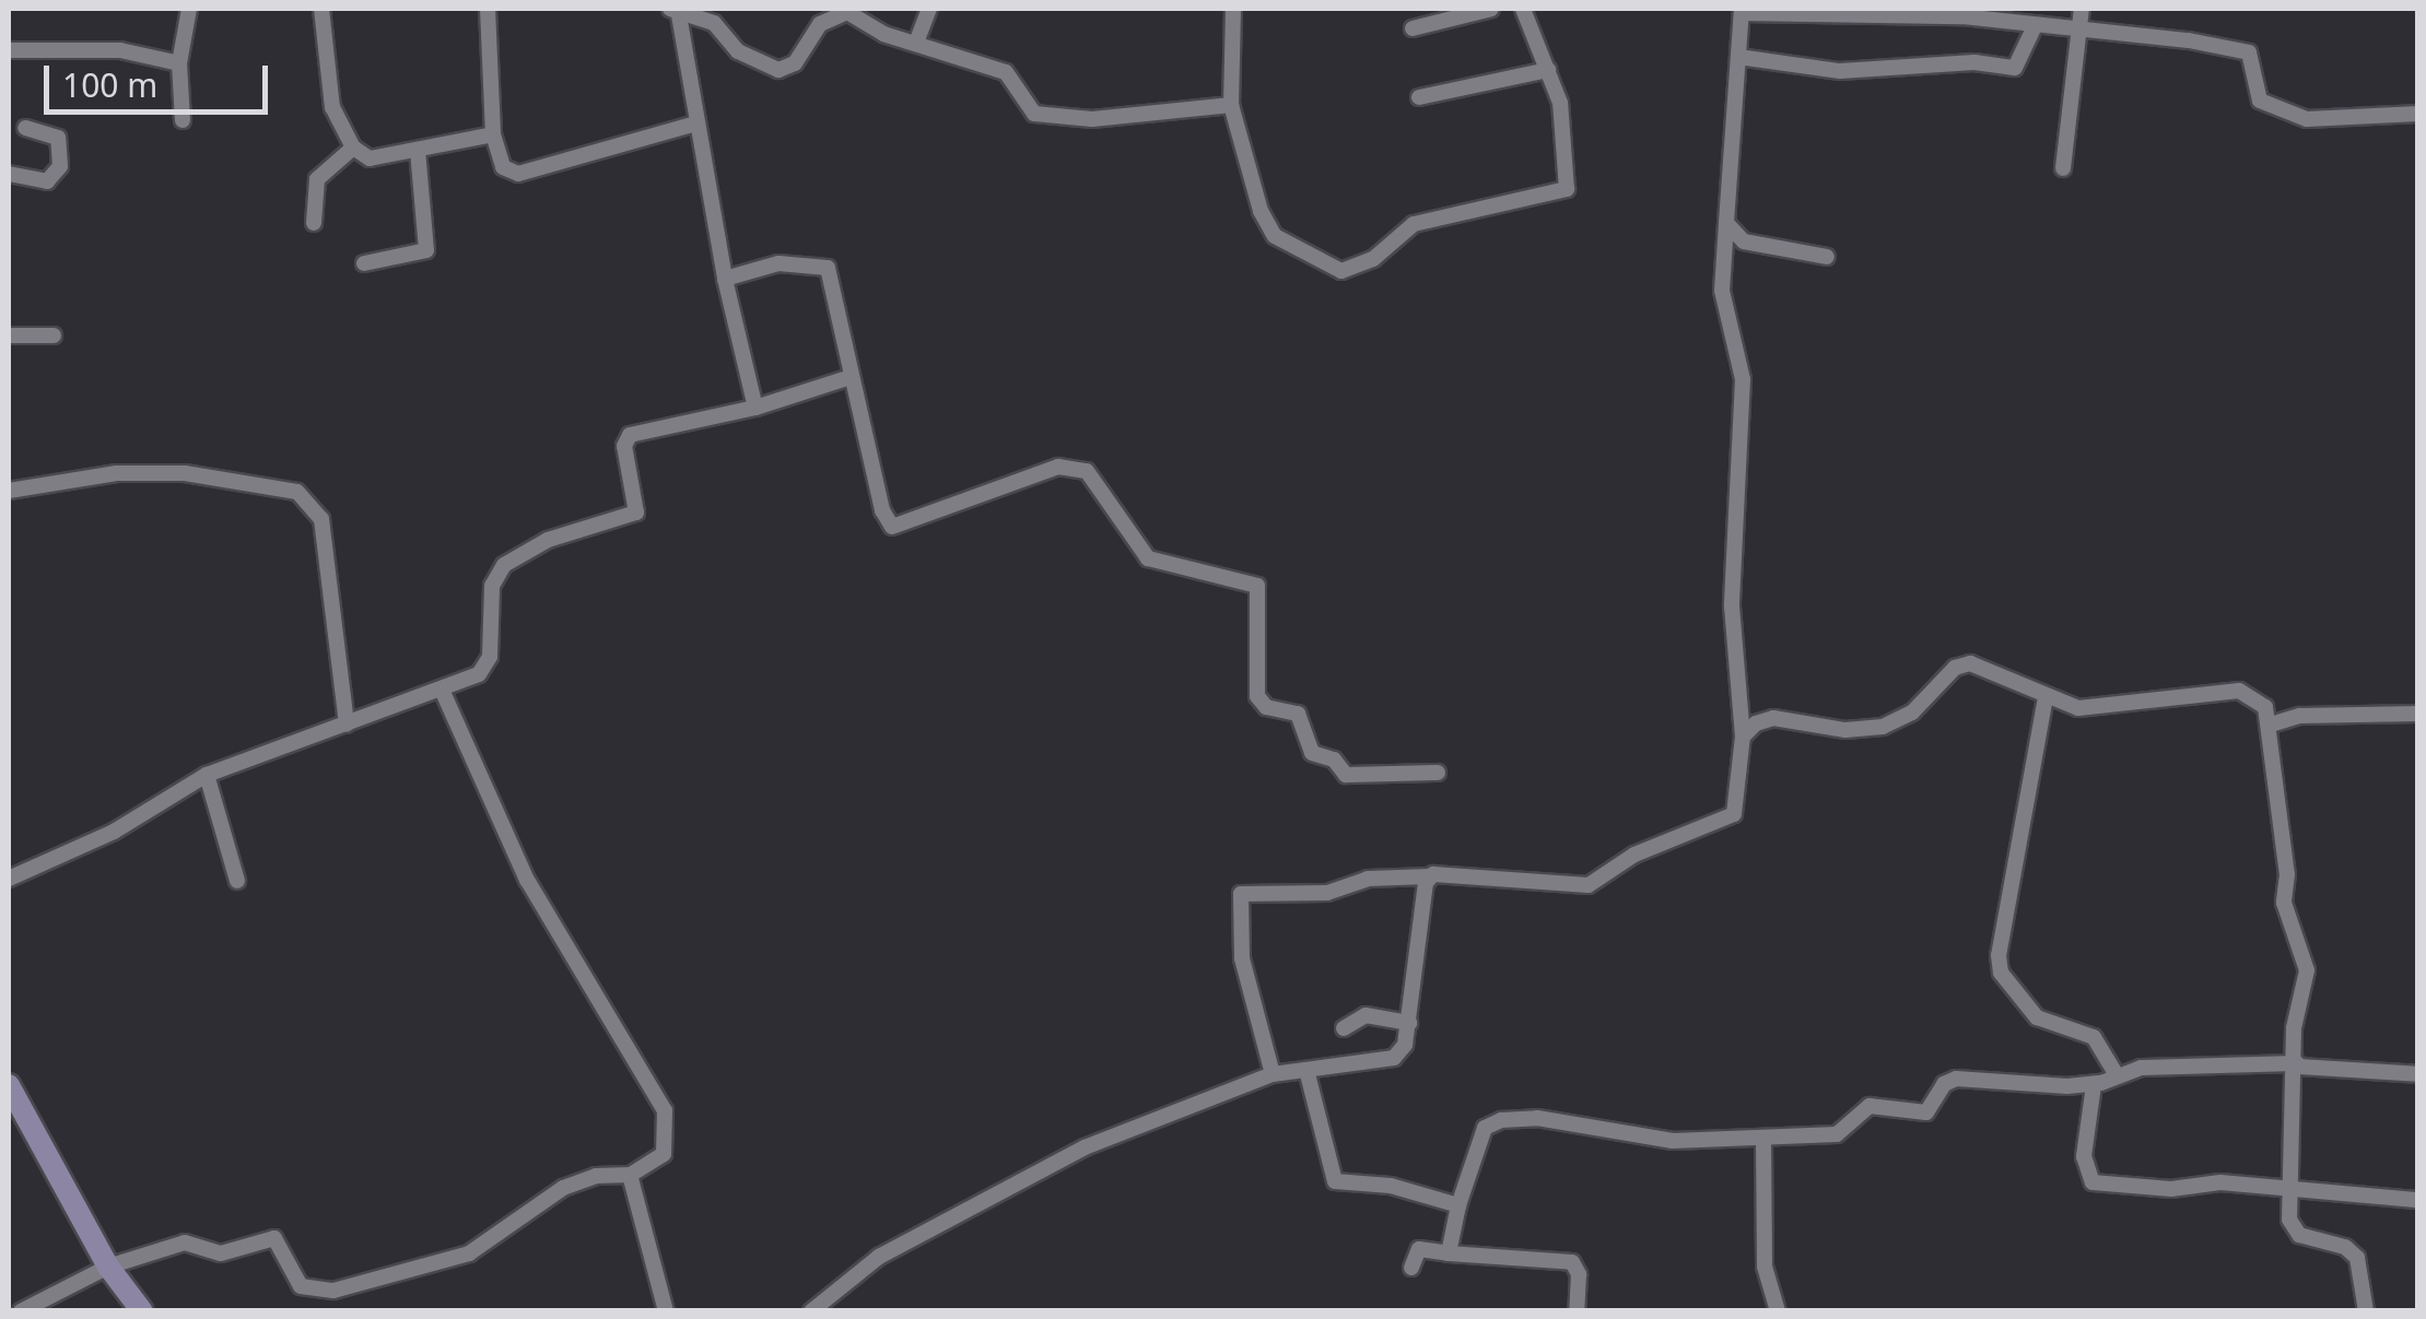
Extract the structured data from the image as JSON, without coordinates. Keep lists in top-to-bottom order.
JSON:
{
  "scale_bar": "100 m"
}
